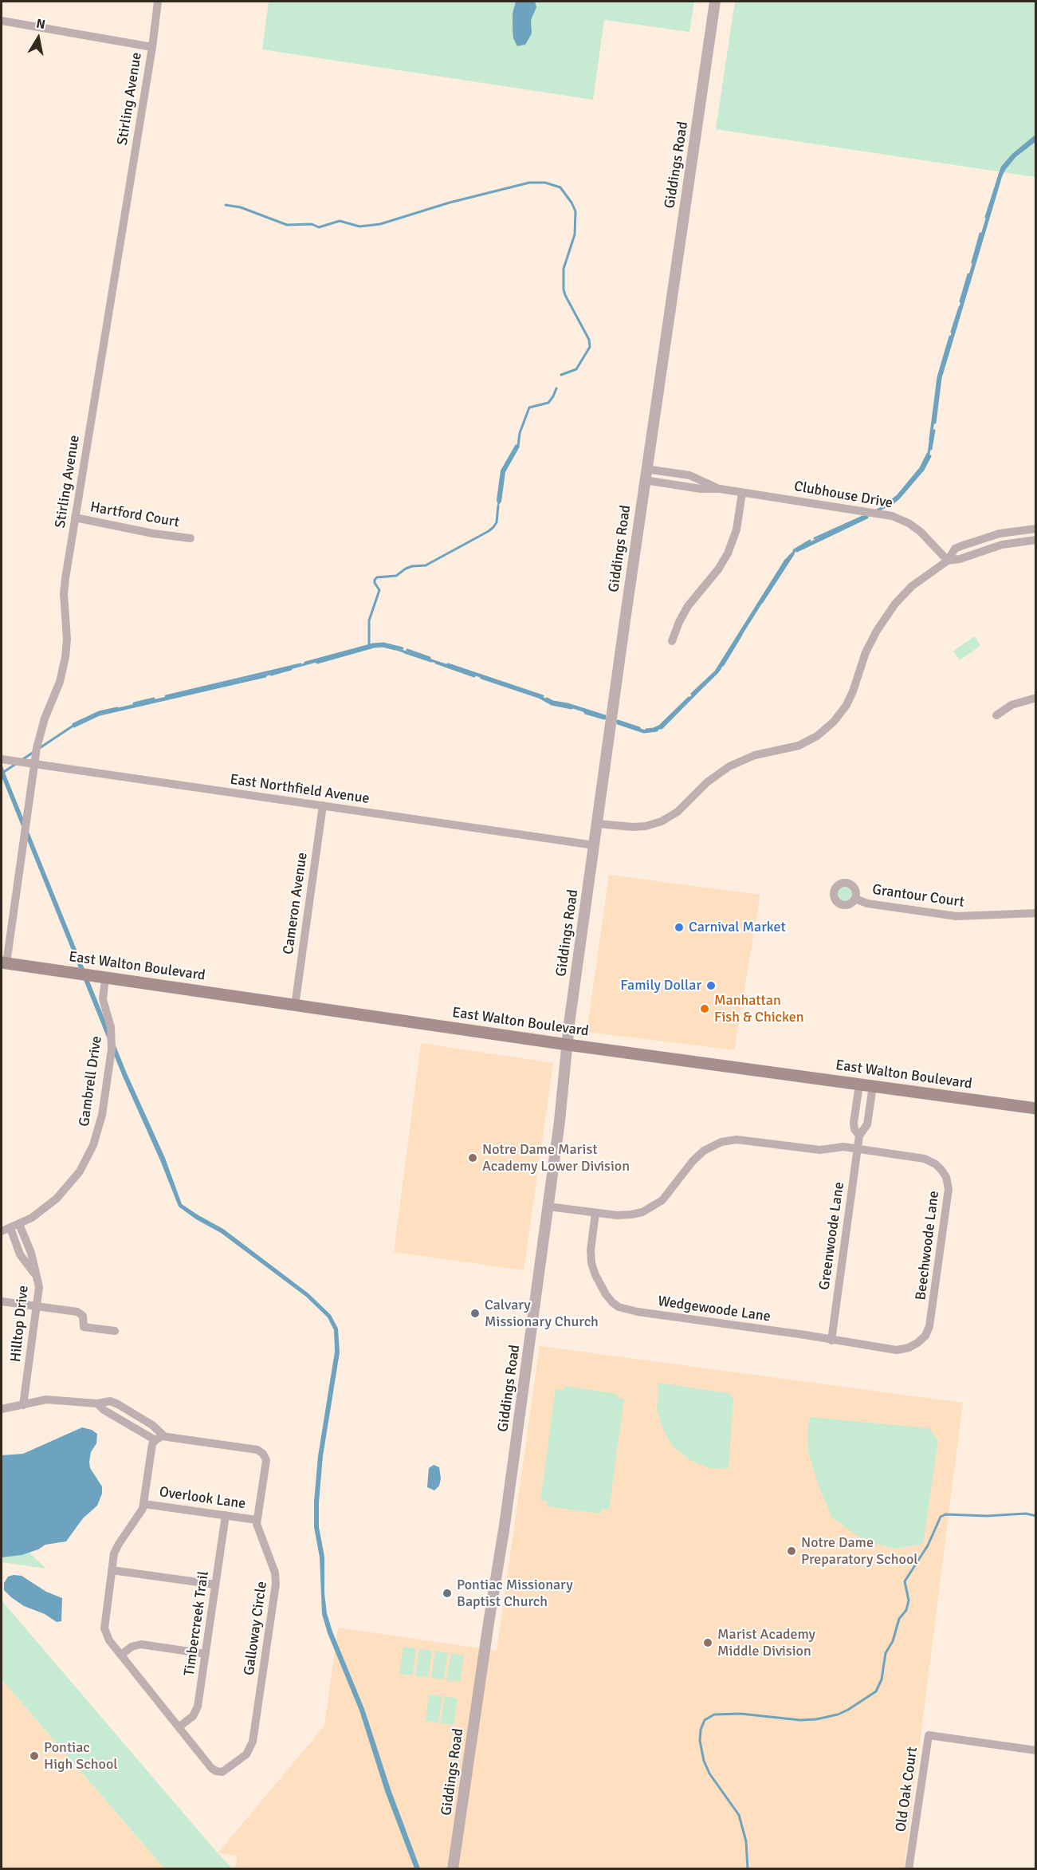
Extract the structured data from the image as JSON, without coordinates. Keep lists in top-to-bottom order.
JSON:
{
  "streets": {
    "main road": ["East Walton Boulevard"],
    "street": [
      "Stirling Avenue",
      "Giddings Road",
      "Clubhouse Drive",
      "Hartford Court",
      "East Northfield Avenue",
      "Grantour Court",
      "Cameron Avenue",
      "Gambrell Drive",
      "Greenwoode Lane",
      "Beechwoode Lane",
      "Wedgewoode Lane",
      "Hilltop Drive",
      "Overlook Lane",
      "Timbercreek Trail",
      "Galloway Circle",
      "Old Oak Court"
    ]
  },
  "crossings": [
    ["Stirling Avenue", "Hartford Court"],
    ["Stirling Avenue", "East Northfield Avenue"],
    ["Stirling Avenue", "East Walton Boulevard"],
    ["Giddings Road", "Clubhouse Drive"],
    ["Giddings Road", "East Northfield Avenue"],
    ["Giddings Road", "East Walton Boulevard"],
    ["Giddings Road", "Beechwoode Lane"],
    ["East Northfield Avenue", "Cameron Avenue"],
    ["Cameron Avenue", "East Walton Boulevard"],
    ["East Walton Boulevard", "Gambrell Drive"],
    ["East Walton Boulevard", "Greenwoode Lane"],
    ["Gambrell Drive", "Hilltop Drive"],
    ["Greenwoode Lane", "Beechwoode Lane"],
    ["Greenwoode Lane", "Wedgewoode Lane"],
    ["Beechwoode Lane", "Wedgewoode Lane"],
    ["Overlook Lane", "Timbercreek Trail"],
    ["Overlook Lane", "Galloway Circle"],
    ["Timbercreek Trail", "Galloway Circle"]
  ],
  "places": [
    "Carnival Market",
    "Family Dollar",
    "Manhattan Fish & Chicken",
    "Notre Dame Marist Academy Lower Division",
    "Calvary Missionary Church",
    "Notre Dame Preparatory School",
    "Pontiac Missionary Baptist Church",
    "Marist Academy Middle Division",
    "Pontiac High School"
  ],
  "north": "top"
}
